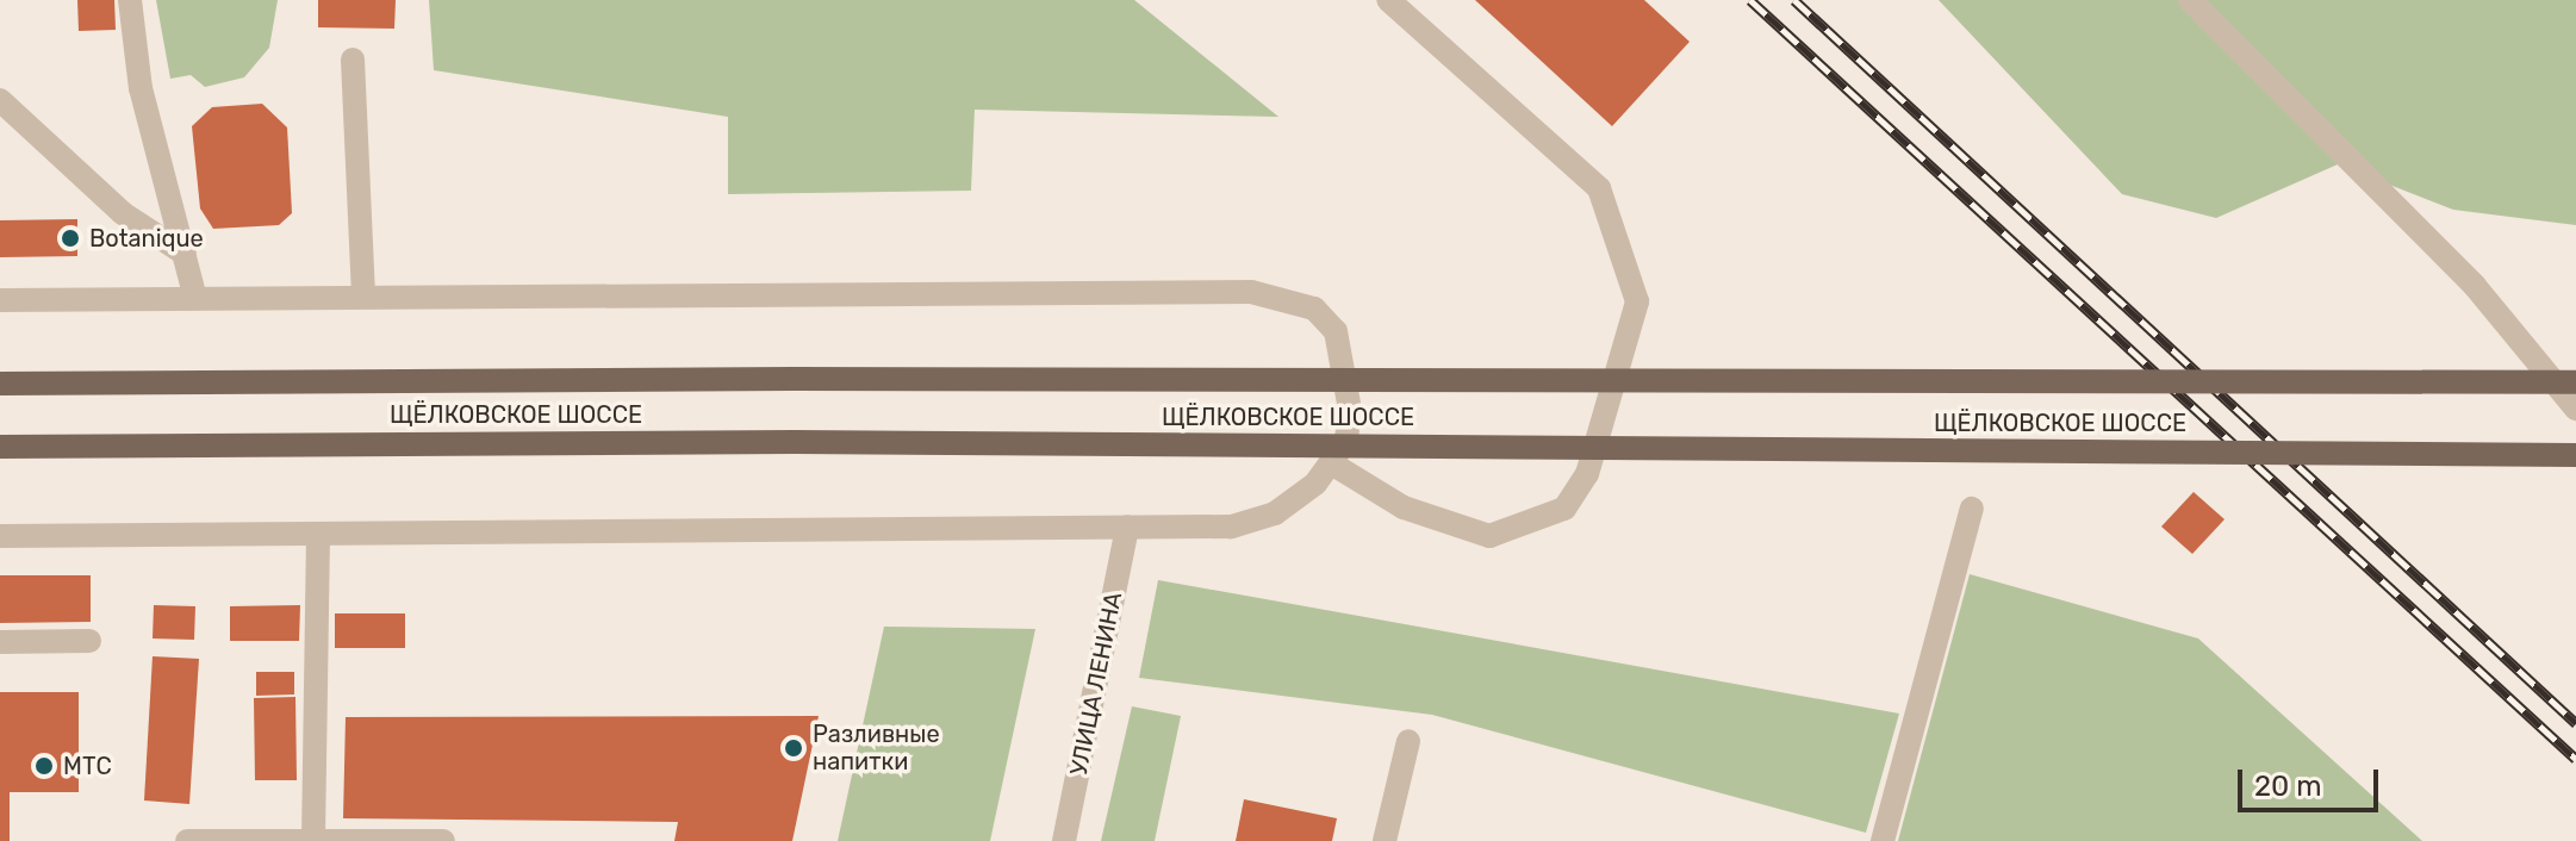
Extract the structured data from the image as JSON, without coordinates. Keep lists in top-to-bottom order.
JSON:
{
  "streets": {
    "main road": ["ЩЁЛКОВСКОЕ ШОССЕ"],
    "street": ["УЛИЦА ЛЕНИНА"]
  },
  "places": ["Botanique", "Разливные напитки", "МТС"],
  "scale_bar": "20 m"
}
